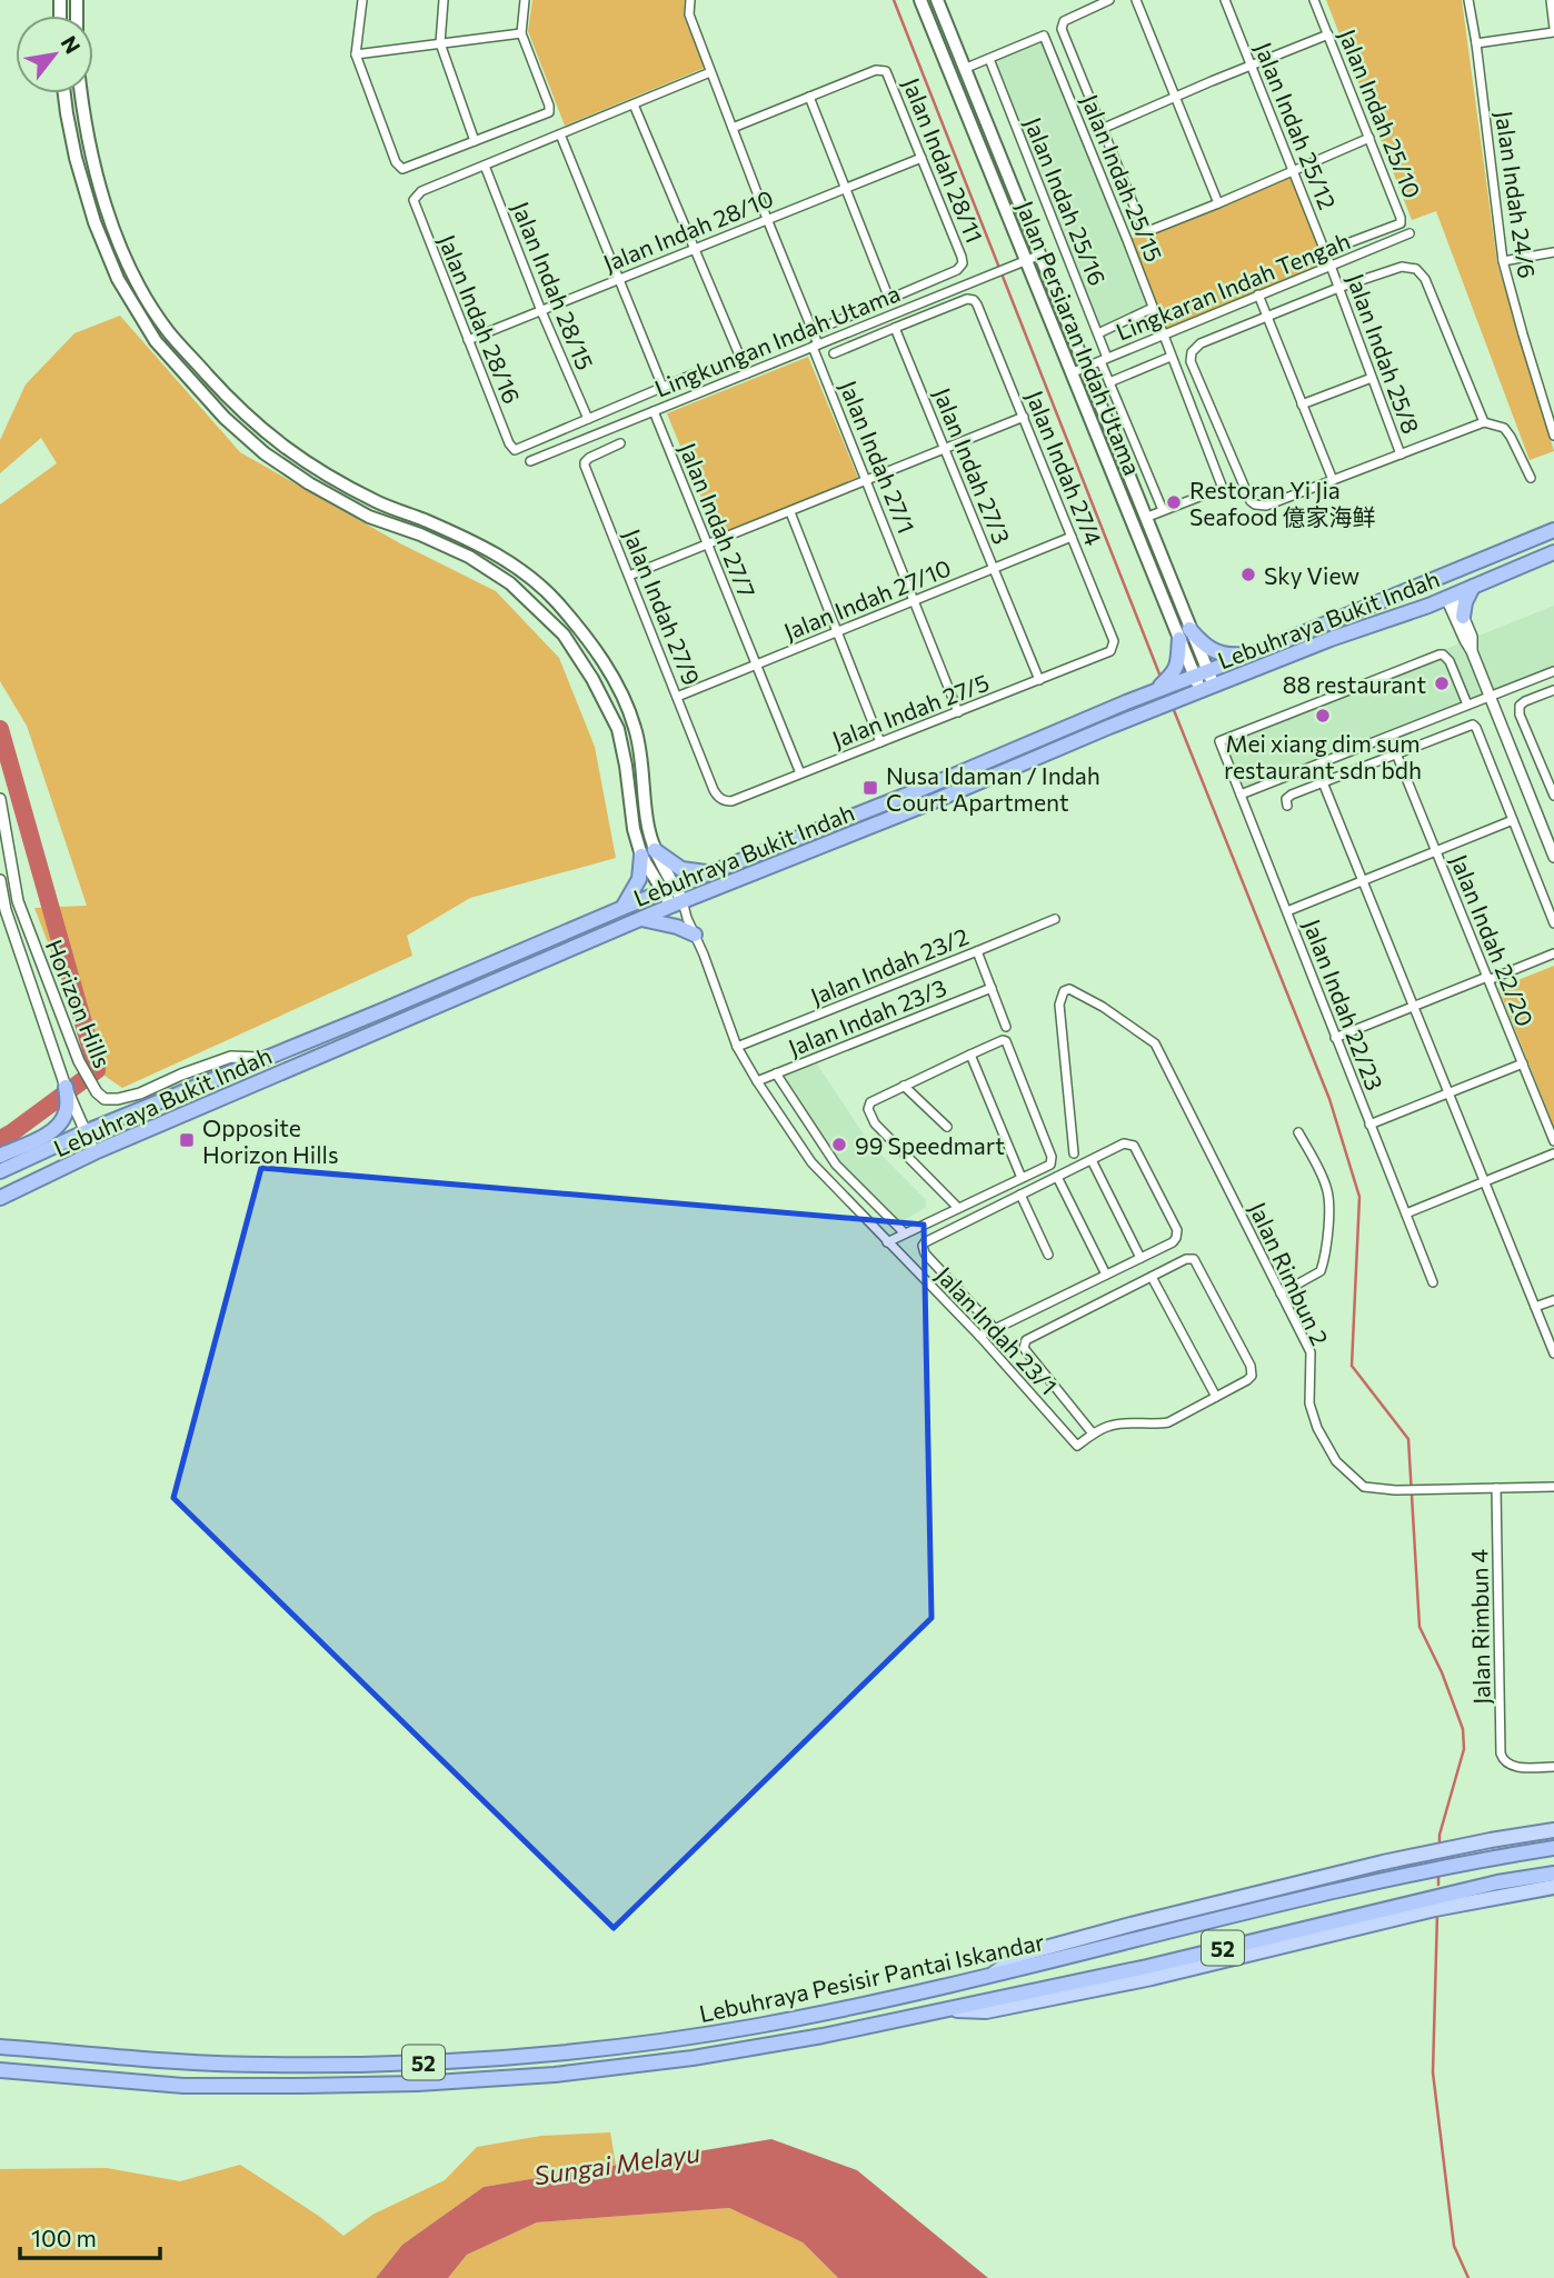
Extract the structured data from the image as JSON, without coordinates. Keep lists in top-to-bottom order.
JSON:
{
  "streets": {
    "highway": ["Lebuhraya Bukit Indah", "52", "Lebuhraya Pesisir Pantai Iskandar"],
    "main road": ["Jalan Persiaran Indah Utama"],
    "street": [
      "Jalan Indah 25/10",
      "Jalan Indah 25/12",
      "Jalan Indah 28/11",
      "Jalan Indah 25/15",
      "Jalan Indah 24/6",
      "Jalan Indah 25/16",
      "Jalan Indah 28/10",
      "Jalan Indah 28/15",
      "Lingkaran Indah Tengah",
      "Jalan Indah 28/16",
      "Lingkungan Indah Utama",
      "Jalan Indah 25/8",
      "Jalan Indah 27/1",
      "Jalan Indah 27/3",
      "Jalan Indah 27/4",
      "Jalan Indah 27/7",
      "Jalan Indah 27/10",
      "Jalan Indah 27/9",
      "Jalan Indah 27/5",
      "Jalan Indah 22/20",
      "Jalan Indah 23/2",
      "Horizon Hills",
      "Jalan Indah 22/23",
      "Jalan Indah 23/3",
      "Jalan Rimbun 2",
      "Jalan Indah 23/1",
      "Jalan Rimbun 4"
    ]
  },
  "crossings": [
    ["Jalan Indah 25/12", "Lingkaran Indah Tengah"],
    ["Jalan Indah 25/12", "Jalan Indah 25/8"],
    ["Jalan Indah 28/11", "Jalan Indah 28/10"],
    ["Jalan Indah 25/15", "Jalan Indah 25/16"],
    ["Jalan Indah 25/15", "Lingkaran Indah Tengah"],
    ["Jalan Indah 25/16", "Lingkaran Indah Tengah"],
    ["Jalan Indah 28/10", "Jalan Indah 28/15"],
    ["Jalan Indah 28/10", "Jalan Indah 28/16"],
    ["Jalan Indah 28/10", "Jalan Indah 27/1"],
    ["Jalan Indah 28/15", "Jalan Indah 28/16"],
    ["Lingkaran Indah Tengah", "Jalan Persiaran Indah Utama"],
    ["Lingkaran Indah Tengah", "Jalan Indah 25/8"],
    ["Jalan Persiaran Indah Utama", "Lingkungan Indah Utama"],
    ["Jalan Persiaran Indah Utama", "Lebuhraya Bukit Indah"],
    ["Lingkungan Indah Utama", "Jalan Indah 27/1"],
    ["Lingkungan Indah Utama", "Jalan Indah 27/7"],
    ["Jalan Indah 27/1", "Jalan Indah 27/10"],
    ["Jalan Indah 27/1", "Jalan Indah 27/5"],
    ["Jalan Indah 27/3", "Jalan Indah 27/4"],
    ["Jalan Indah 27/3", "Jalan Indah 27/10"],
    ["Jalan Indah 27/3", "Jalan Indah 27/5"],
    ["Jalan Indah 27/4", "Jalan Indah 27/10"],
    ["Jalan Indah 27/4", "Jalan Indah 27/5"],
    ["Jalan Indah 27/7", "Jalan Indah 27/10"],
    ["Jalan Indah 27/7", "Jalan Indah 27/5"],
    ["Jalan Indah 27/10", "Jalan Indah 27/9"],
    ["Jalan Indah 27/9", "Jalan Indah 27/5"],
    ["Lebuhraya Bukit Indah", "Horizon Hills"],
    ["Lebuhraya Bukit Indah", "Jalan Indah 23/1"],
    ["Jalan Indah 23/2", "Jalan Indah 23/1"],
    ["Jalan Indah 23/3", "Jalan Indah 23/1"],
    ["Jalan Rimbun 2", "Jalan Rimbun 4"]
  ],
  "water": ["Sungai Melayu"],
  "places": {
    "other": [
      "Restoran Yi Jia Seafood 億家海鲜",
      "Sky View",
      "88 restaurant",
      "Mei xiang dim sum restaurant sdn bdh",
      "99 Speedmart"
    ],
    "transit": ["Nusa Idaman / Indah Court Apartment", "Opposite Horizon Hills"]
  },
  "scale_bar": "100 m",
  "north": "top right"
}
